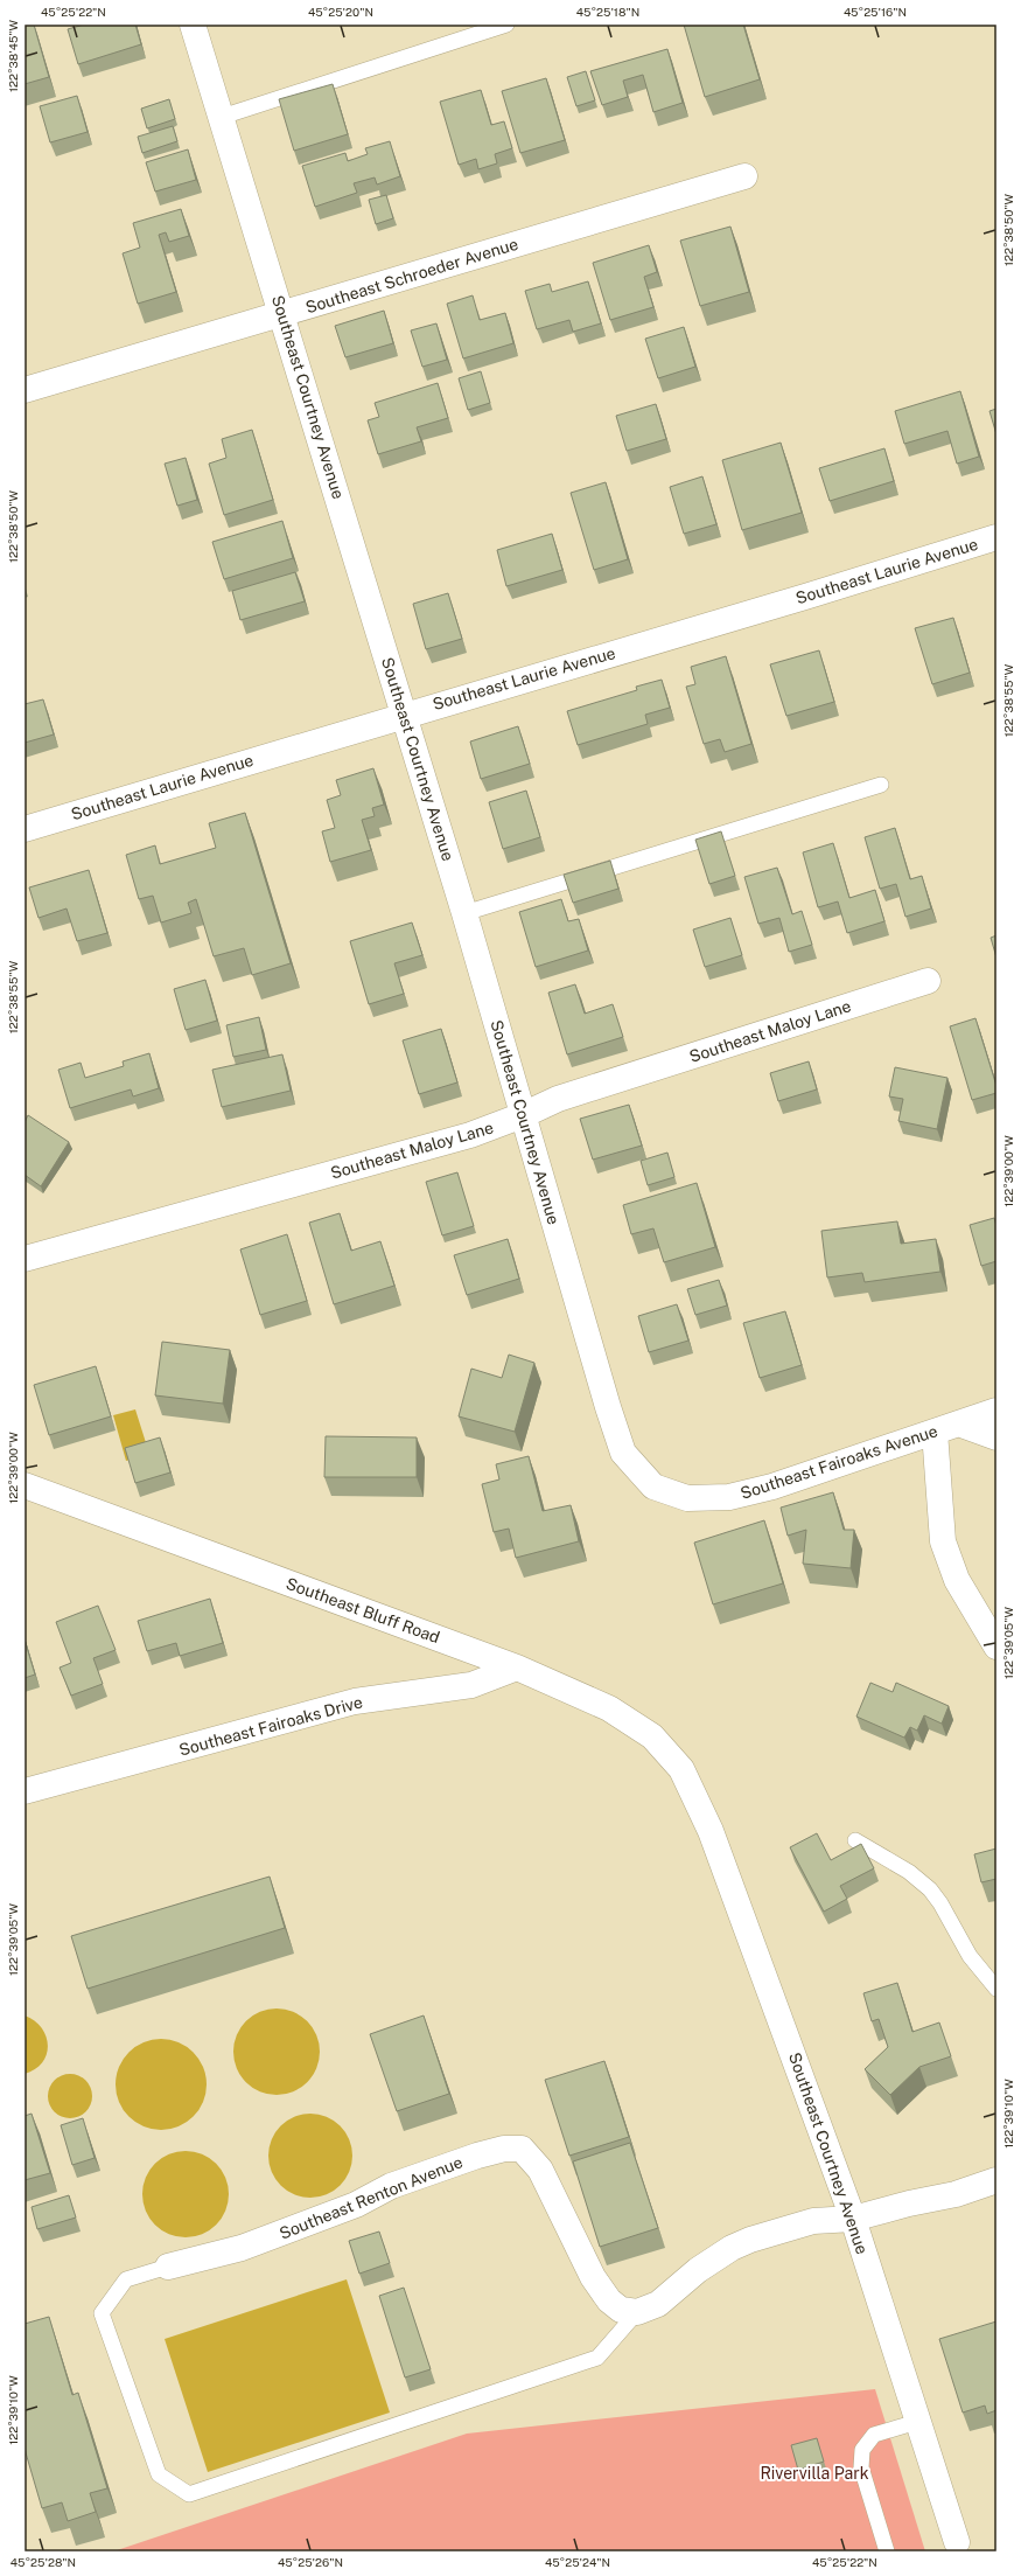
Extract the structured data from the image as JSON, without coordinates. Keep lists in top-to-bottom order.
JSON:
{
  "streets": {
    "street": [
      "Southeast Schroeder Avenue",
      "Southeast Courtney Avenue",
      "Southeast Laurie Avenue",
      "Southeast Maloy Lane",
      "Southeast Fairoaks Avenue",
      "Southeast Bluff Road",
      "Southeast Fairoaks Drive",
      "Southeast Renton Avenue"
    ]
  },
  "crossings": [
    ["Southeast Schroeder Avenue", "Southeast Courtney Avenue"],
    ["Southeast Courtney Avenue", "Southeast Laurie Avenue"],
    ["Southeast Courtney Avenue", "Southeast Maloy Lane"],
    ["Southeast Courtney Avenue", "Southeast Fairoaks Avenue"],
    ["Southeast Courtney Avenue", "Southeast Bluff Road"],
    ["Southeast Bluff Road", "Southeast Fairoaks Drive"]
  ],
  "parks": ["Rivervilla Park"],
  "coordinates": [
    "45°25'22\"N",
    "45°25'20\"N",
    "45°25'18\"N",
    "45°25'16\"N",
    "122°38'45\"W",
    "122°38'50\"W",
    "122°38'55\"W",
    "122°39'00\"W",
    "122°39'05\"W",
    "122°39'10\"W",
    "45°25'28\"N",
    "45°25'26\"N",
    "45°25'24\"N"
  ]
}
